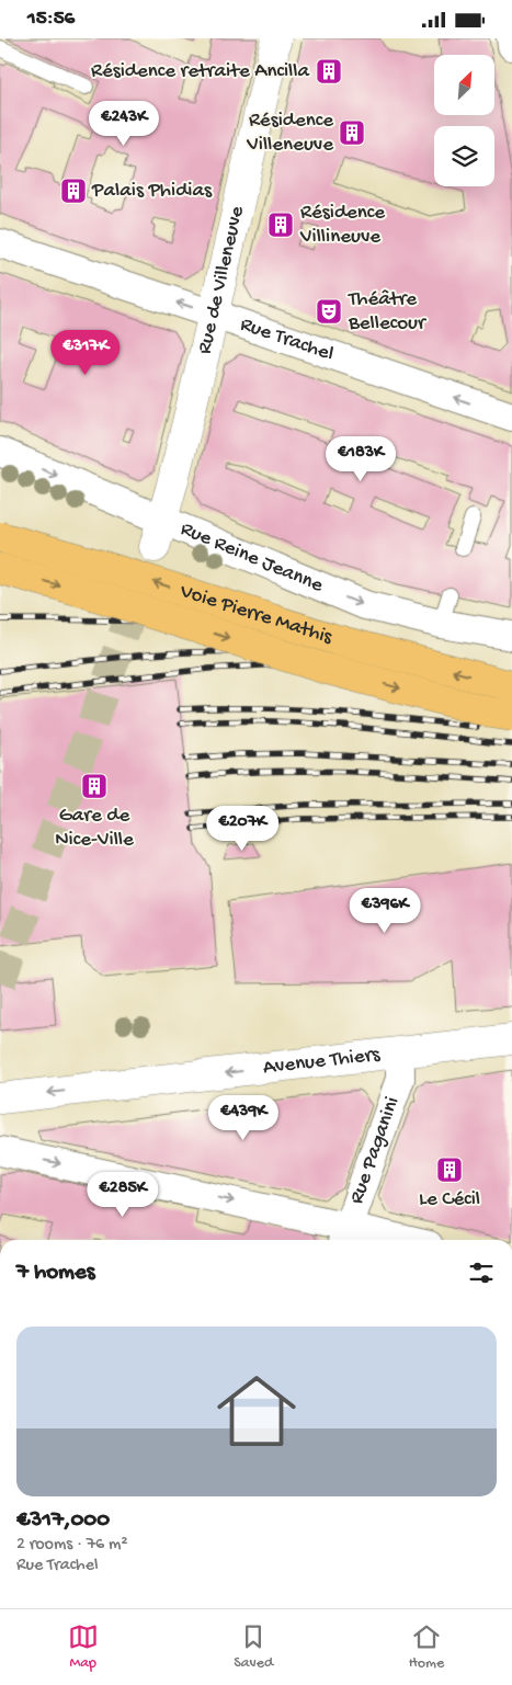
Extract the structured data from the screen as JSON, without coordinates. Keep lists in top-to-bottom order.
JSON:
{
  "streets": {
    "highway": ["Voie Pierre Mathis"],
    "street": [
      "Rue de Villeneuve",
      "Rue Trachel",
      "Rue Reine Jeanne",
      "Avenue Thiers",
      "Rue Paganini"
    ]
  },
  "crossings": [
    ["Rue de Villeneuve", "Rue Trachel"],
    ["Rue de Villeneuve", "Rue Reine Jeanne"],
    ["Avenue Thiers", "Rue Paganini"]
  ],
  "one_way": ["Rue Trachel", "Rue Reine Jeanne"],
  "places": {
    "building": [
      "Résidence retraite Ancilla",
      "Résidence Villeneuve",
      "Palais Phidias",
      "Résidence Villineuve",
      "Gare de Nice-Ville",
      "Le Cécil"
    ],
    "theatre": ["Théâtre Bellecour"]
  },
  "north": "top right",
  "page": {
    "status": "15:56",
    "price": [
      "€243K",
      "€317K",
      "€183K",
      "€207K",
      "€396K",
      "€439K",
      "€285K"
    ],
    "heading": "7 homes",
    "list": [
      {
        "name": "€317,000",
        "note": "2 rooms · 76 m² · Rue Trachel"
      }
    ],
    "tabs": ["Map", "Saved", "Home"]
  }
}
